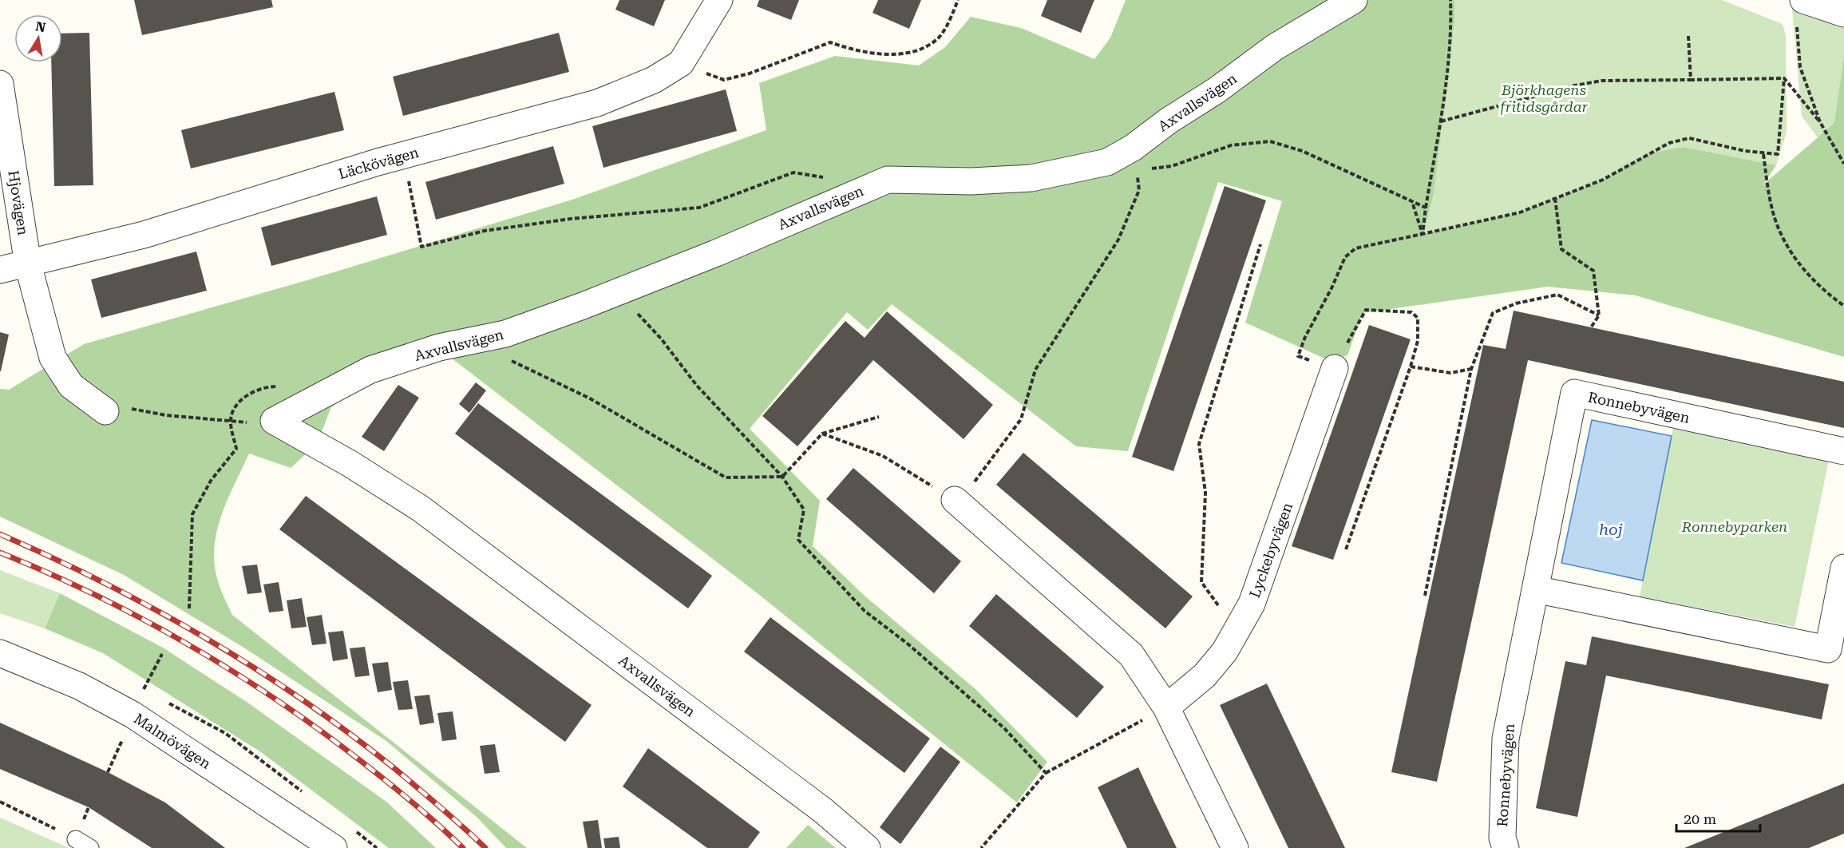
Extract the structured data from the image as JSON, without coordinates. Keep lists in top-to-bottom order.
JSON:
{
  "streets": {
    "street": [
      "Axvallsvägen",
      "Läckövägen",
      "Hjovägen",
      "Ronnebyvägen",
      "Lyckebyvägen",
      "Malmövägen"
    ]
  },
  "crossings": [
    ["Läckövägen", "Hjovägen"]
  ],
  "water": ["hoj"],
  "parks": ["Björkhagens fritidsgårdar", "Ronnebyparken"],
  "scale_bar": "20 m",
  "north": "top"
}
